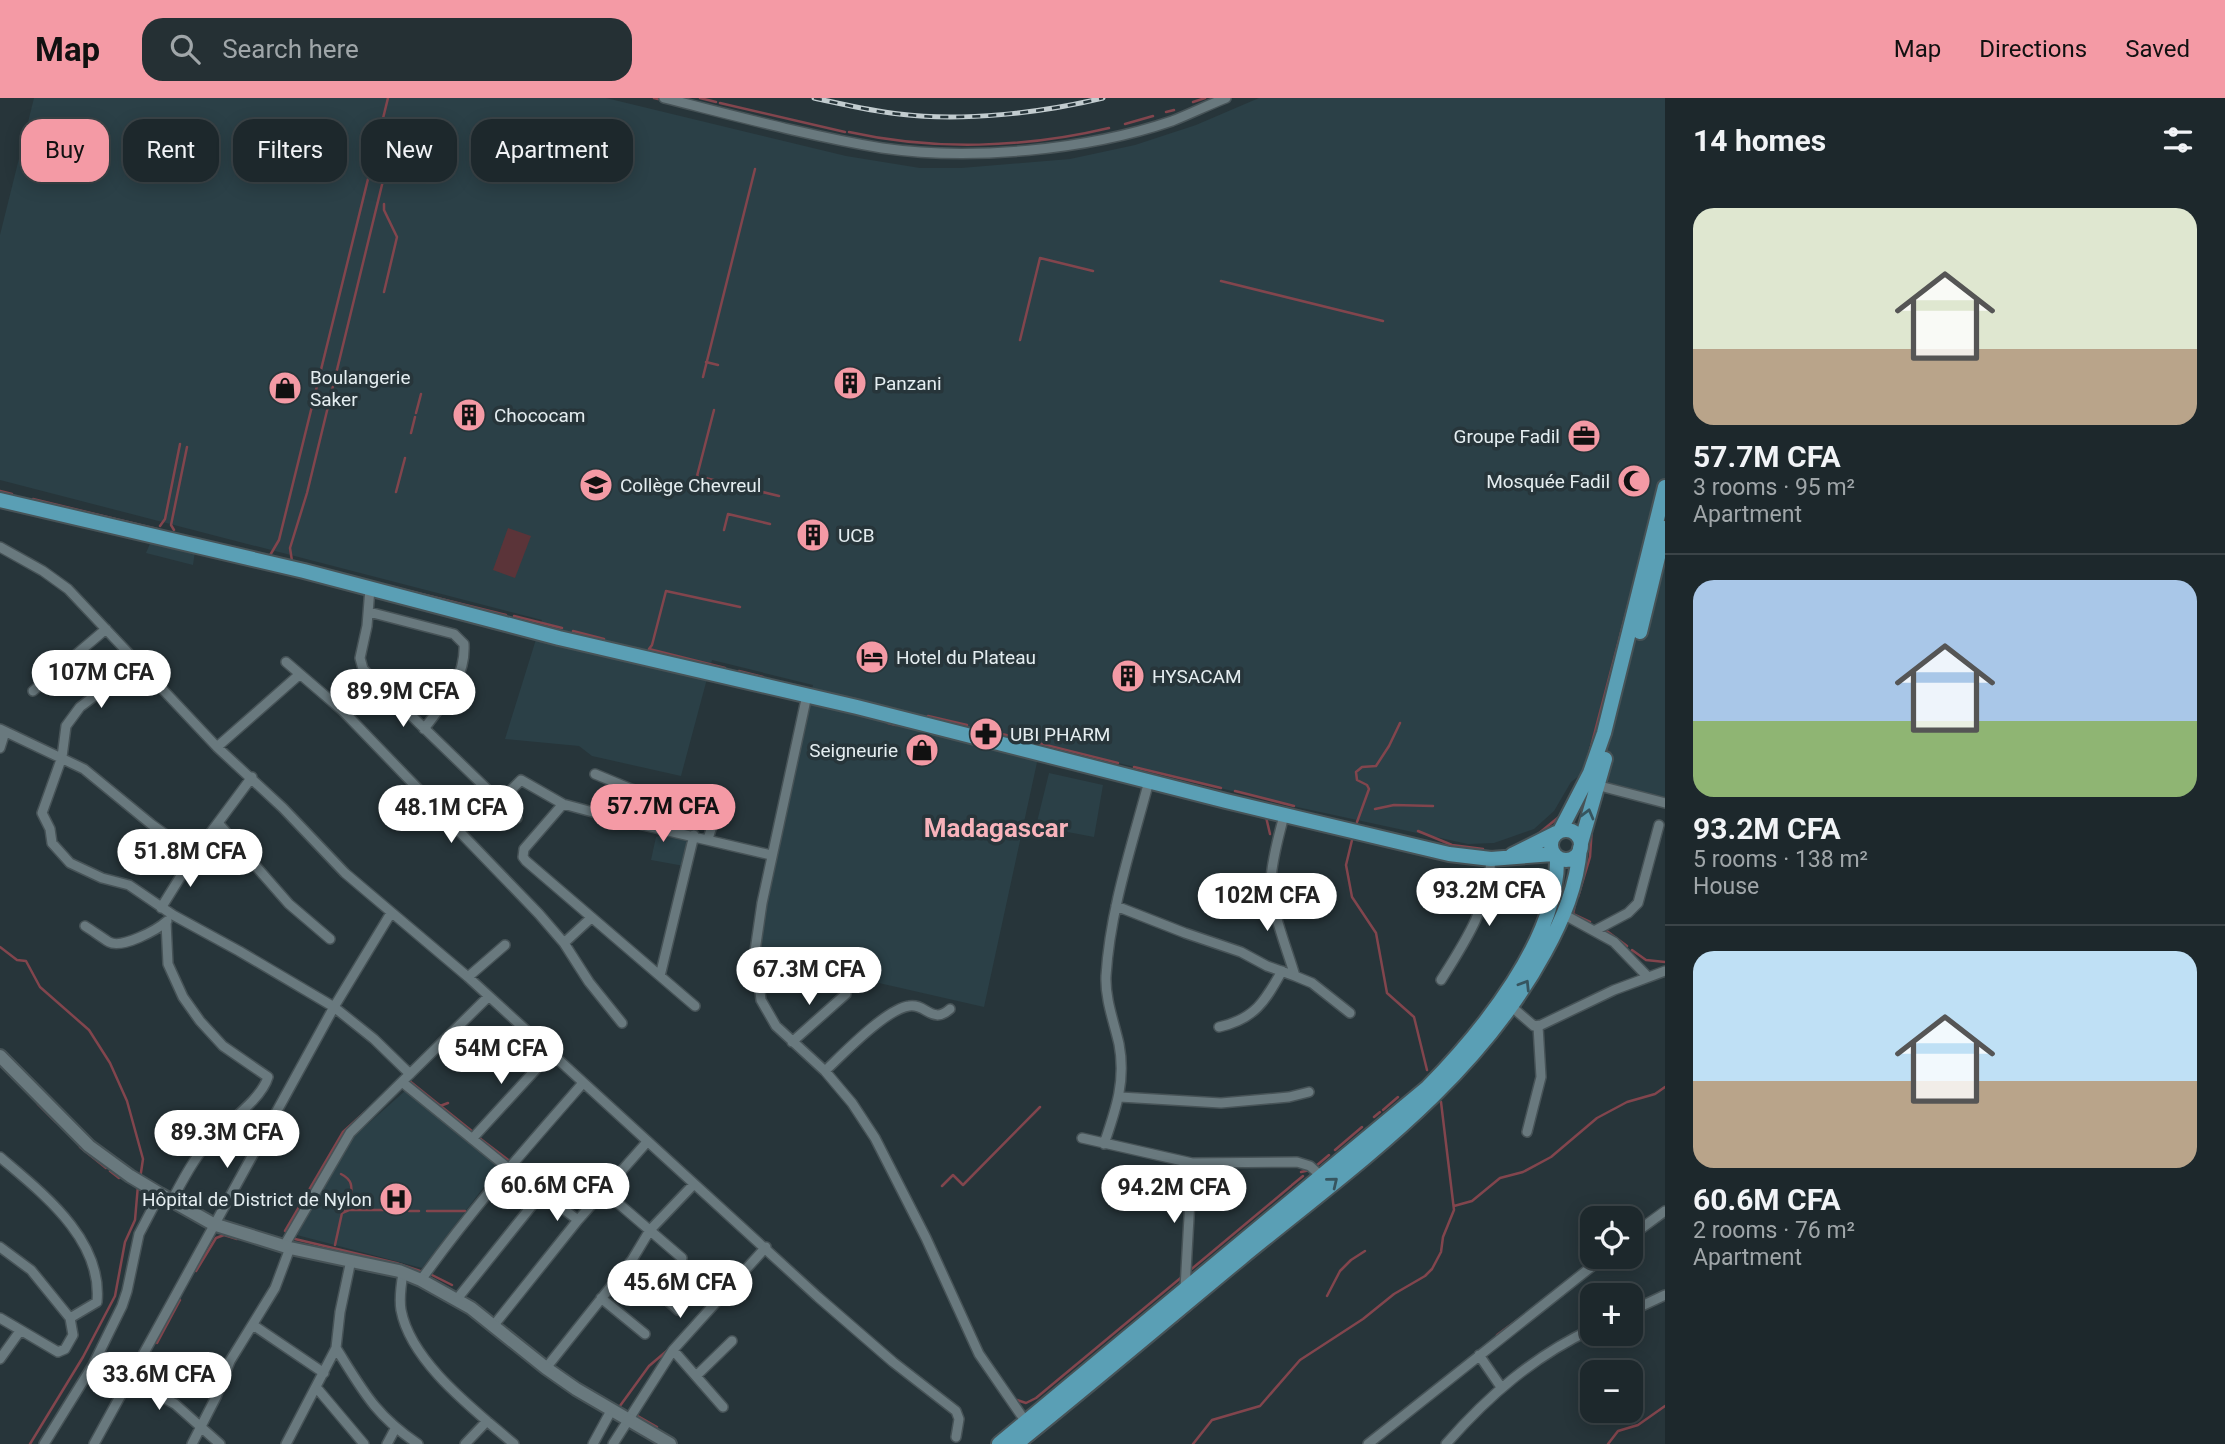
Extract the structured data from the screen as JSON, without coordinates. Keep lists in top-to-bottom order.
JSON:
{
  "districts": ["Madagascar"],
  "places": {
    "building": [
      "Panzani",
      "Chococam",
      "UCB",
      "HYSACAM"
    ],
    "shop": ["Boulangerie Saker", "Seigneurie"],
    "office": ["Groupe Fadil"],
    "mosque": ["Mosquée Fadil"],
    "school or university": ["Collège Chevreul"],
    "hotel": ["Hotel du Plateau"],
    "pharmacy": ["UBI PHARM"],
    "hospital": ["Hôpital de District de Nylon"]
  },
  "page": {
    "header": "Map",
    "search": "Search here",
    "nav": ["Map", "Directions", "Saved"],
    "heading": "14 homes",
    "chip": [
      "Buy",
      "Rent",
      "Filters",
      "New",
      "Apartment"
    ],
    "list": [
      {
        "name": "57.7M CFA",
        "note": "3 rooms · 95 m² · Apartment"
      },
      {
        "name": "93.2M CFA",
        "note": "5 rooms · 138 m² · House"
      },
      {
        "name": "60.6M CFA",
        "note": "2 rooms · 76 m² · Apartment"
      }
    ],
    "price": [
      "107M CFA",
      "89.9M CFA",
      "57.7M CFA",
      "48.1M CFA",
      "51.8M CFA",
      "93.2M CFA",
      "102M CFA",
      "67.3M CFA",
      "54M CFA",
      "89.3M CFA",
      "60.6M CFA",
      "94.2M CFA",
      "45.6M CFA",
      "33.6M CFA"
    ],
    "map_buttons": ["+", "−"]
  }
}
